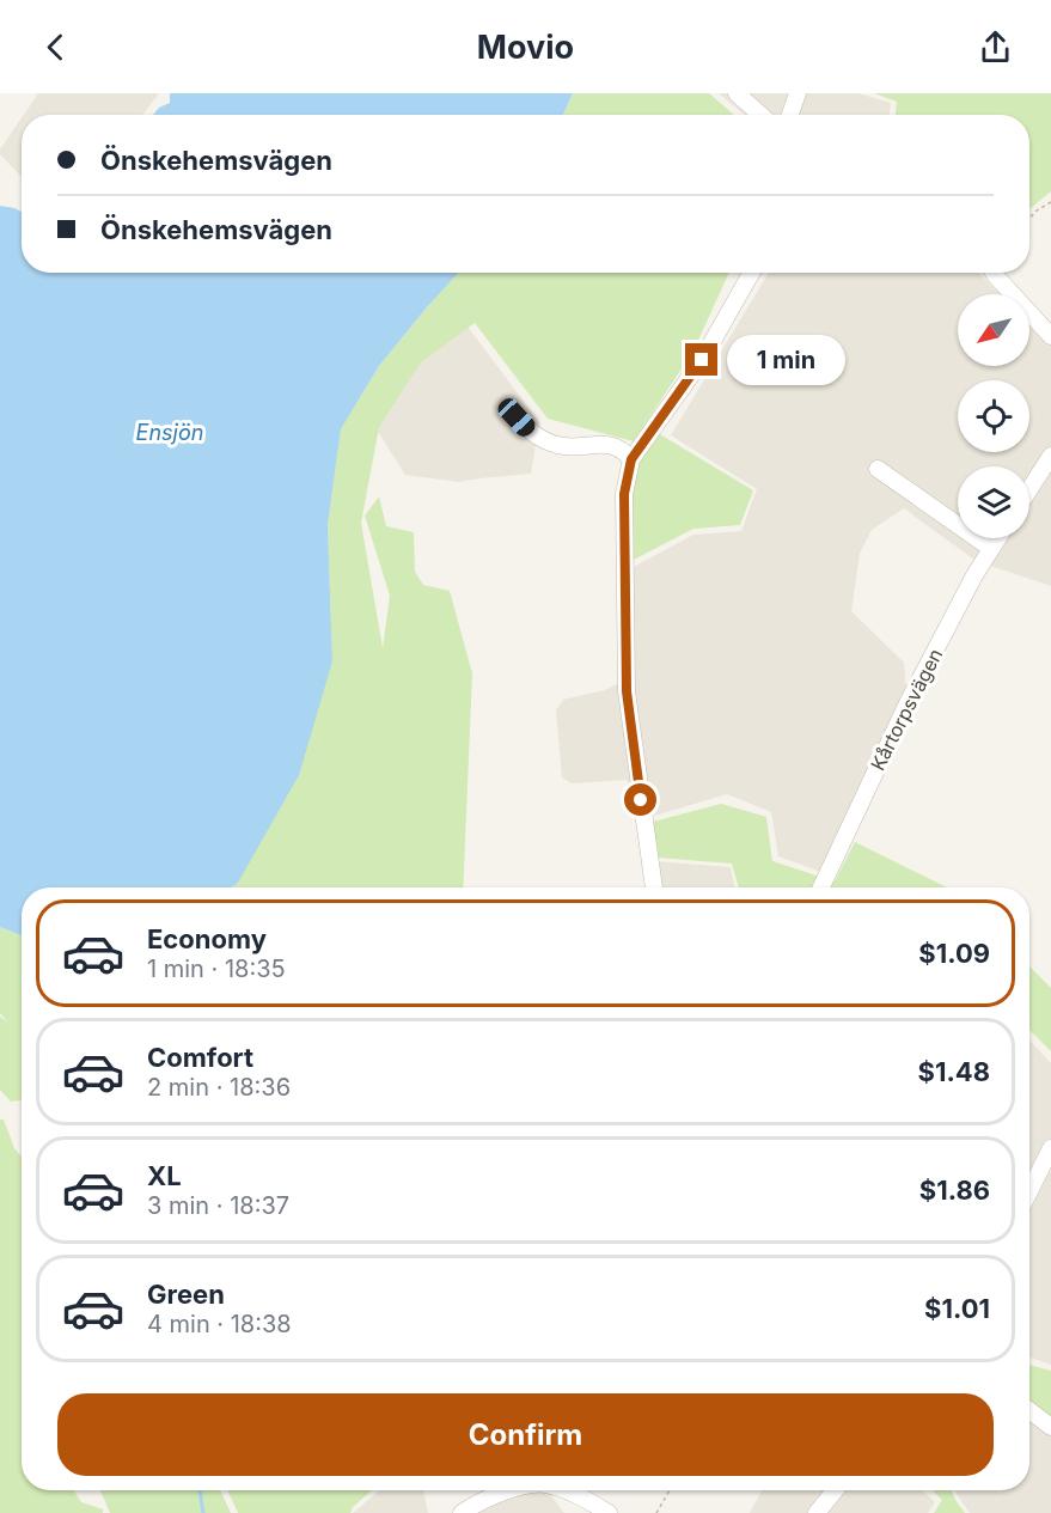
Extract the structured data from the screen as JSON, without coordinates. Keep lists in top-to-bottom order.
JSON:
{
  "streets": {
    "street": ["Kårtorpsvägen"]
  },
  "water": ["Ensjön"],
  "north": "bottom left",
  "page": {
    "header": "Movio",
    "banner": ["Önskehemsvägen", "Önskehemsvägen"],
    "bubble": "1 min",
    "list": [
      {
        "name": "Economy",
        "note": "1 min · 18:35",
        "value": "$1.09"
      },
      {
        "name": "Comfort",
        "note": "2 min · 18:36",
        "value": "$1.48"
      },
      {
        "name": "XL",
        "note": "3 min · 18:37",
        "value": "$1.86"
      },
      {
        "name": "Green",
        "note": "4 min · 18:38",
        "value": "$1.01"
      }
    ],
    "buttons": "Confirm"
  }
}
